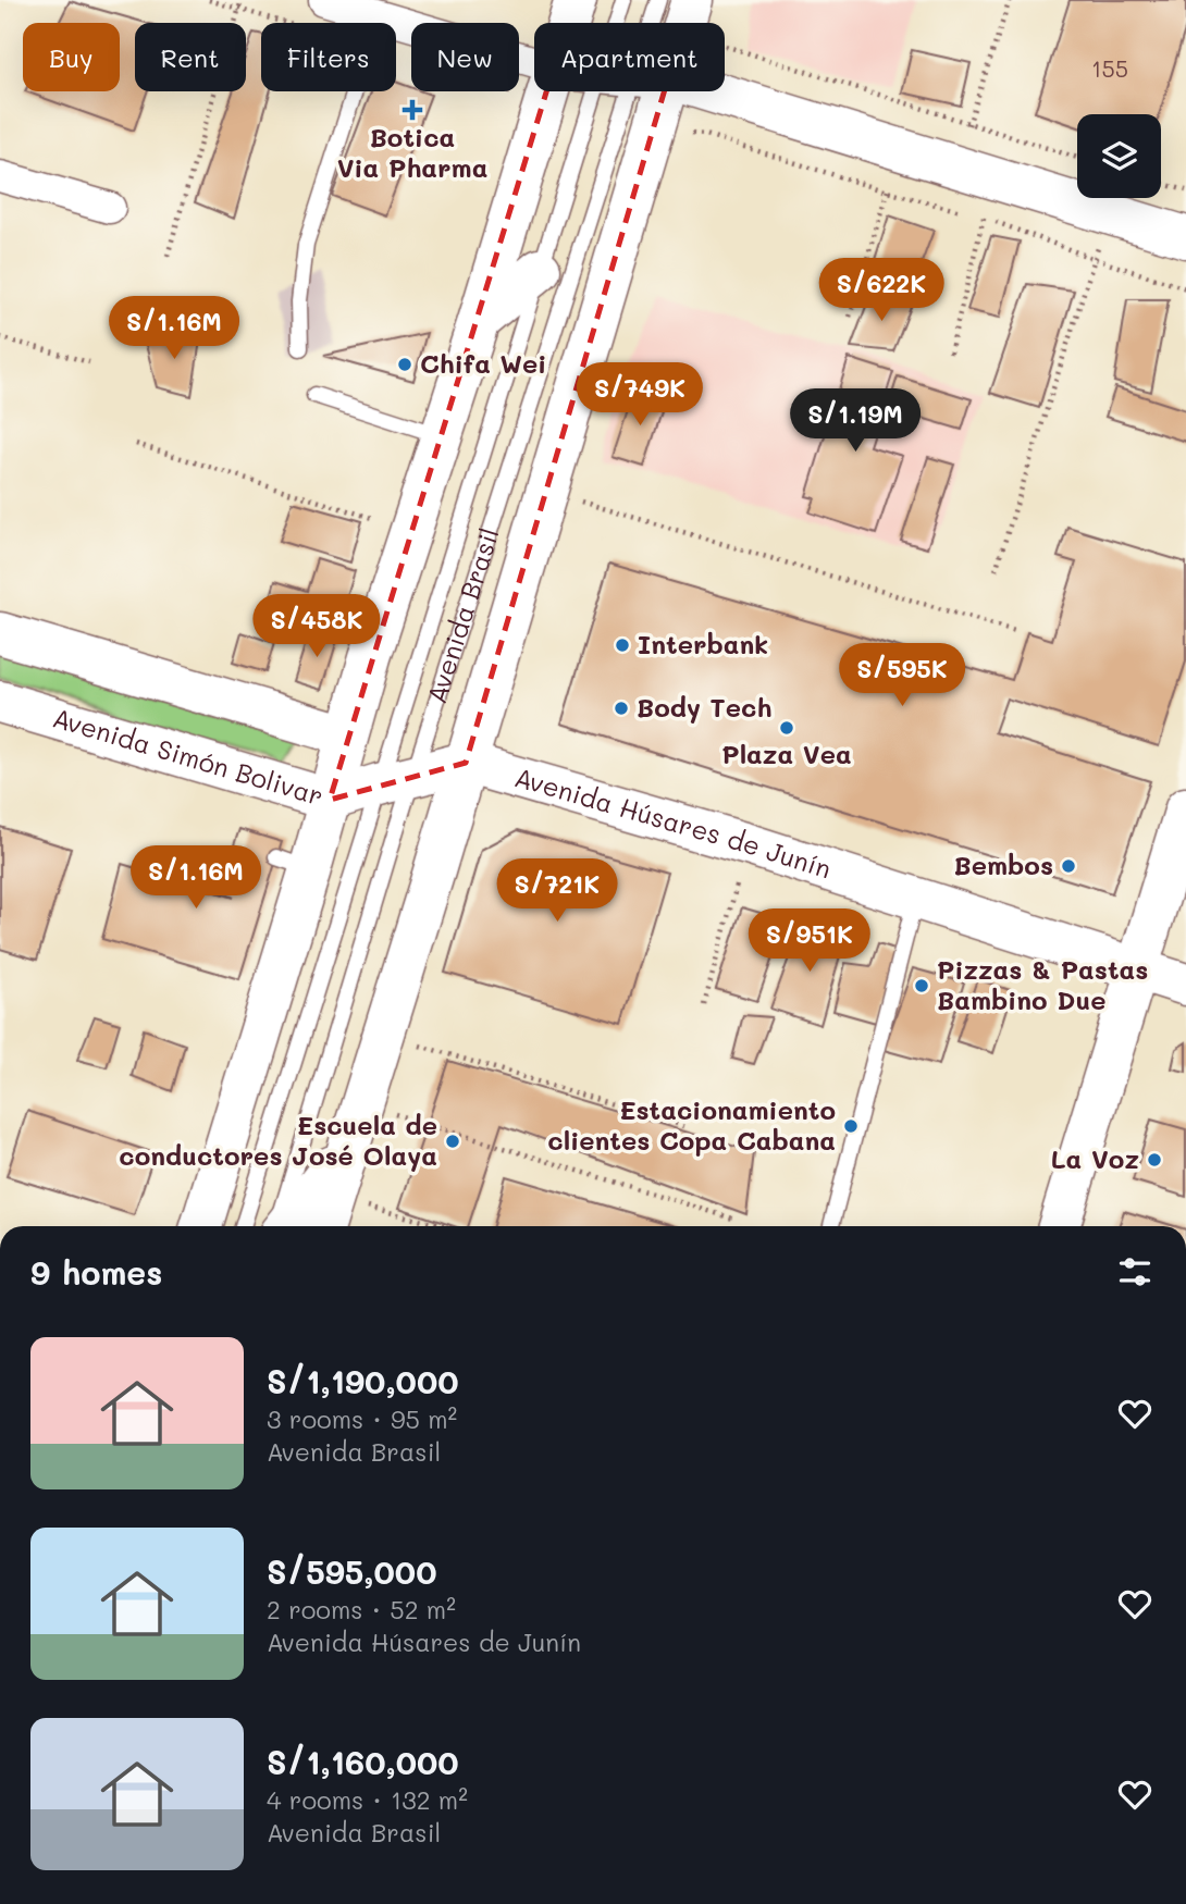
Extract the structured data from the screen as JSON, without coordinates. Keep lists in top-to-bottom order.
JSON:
{
  "streets": {
    "main road": ["Avenida Brasil", "Avenida Simón Bolivar", "Avenida Húsares de Junín"]
  },
  "crossings": [
    ["Avenida Brasil", "Avenida Simón Bolivar"],
    ["Avenida Brasil", "Avenida Húsares de Junín"],
    ["Avenida Simón Bolivar", "Avenida Húsares de Junín"]
  ],
  "places": {
    "health": ["Botica Via Pharma"],
    "other": [
      "Chifa Wei",
      "Interbank",
      "Body Tech",
      "Plaza Vea",
      "Bembos",
      "Pizzas & Pastas Bambino Due",
      "Estacionamiento clientes Copa Cabana",
      "Escuela de conductores José Olaya",
      "La Voz"
    ]
  },
  "house_numbers": ["155"],
  "page": {
    "chip": [
      "Buy",
      "Rent",
      "Filters",
      "New",
      "Apartment"
    ],
    "price": [
      "S/622K",
      "S/1.16M",
      "S/749K",
      "S/1.19M",
      "S/458K",
      "S/595K",
      "S/1.16M",
      "S/721K",
      "S/951K"
    ],
    "heading": "9 homes",
    "list": [
      {
        "name": "S/1,190,000",
        "note": "3 rooms · 95 m² · Avenida Brasil"
      },
      {
        "name": "S/595,000",
        "note": "2 rooms · 52 m² · Avenida Húsares de Junín"
      },
      {
        "name": "S/1,160,000",
        "note": "4 rooms · 132 m² · Avenida Brasil"
      }
    ]
  }
}
